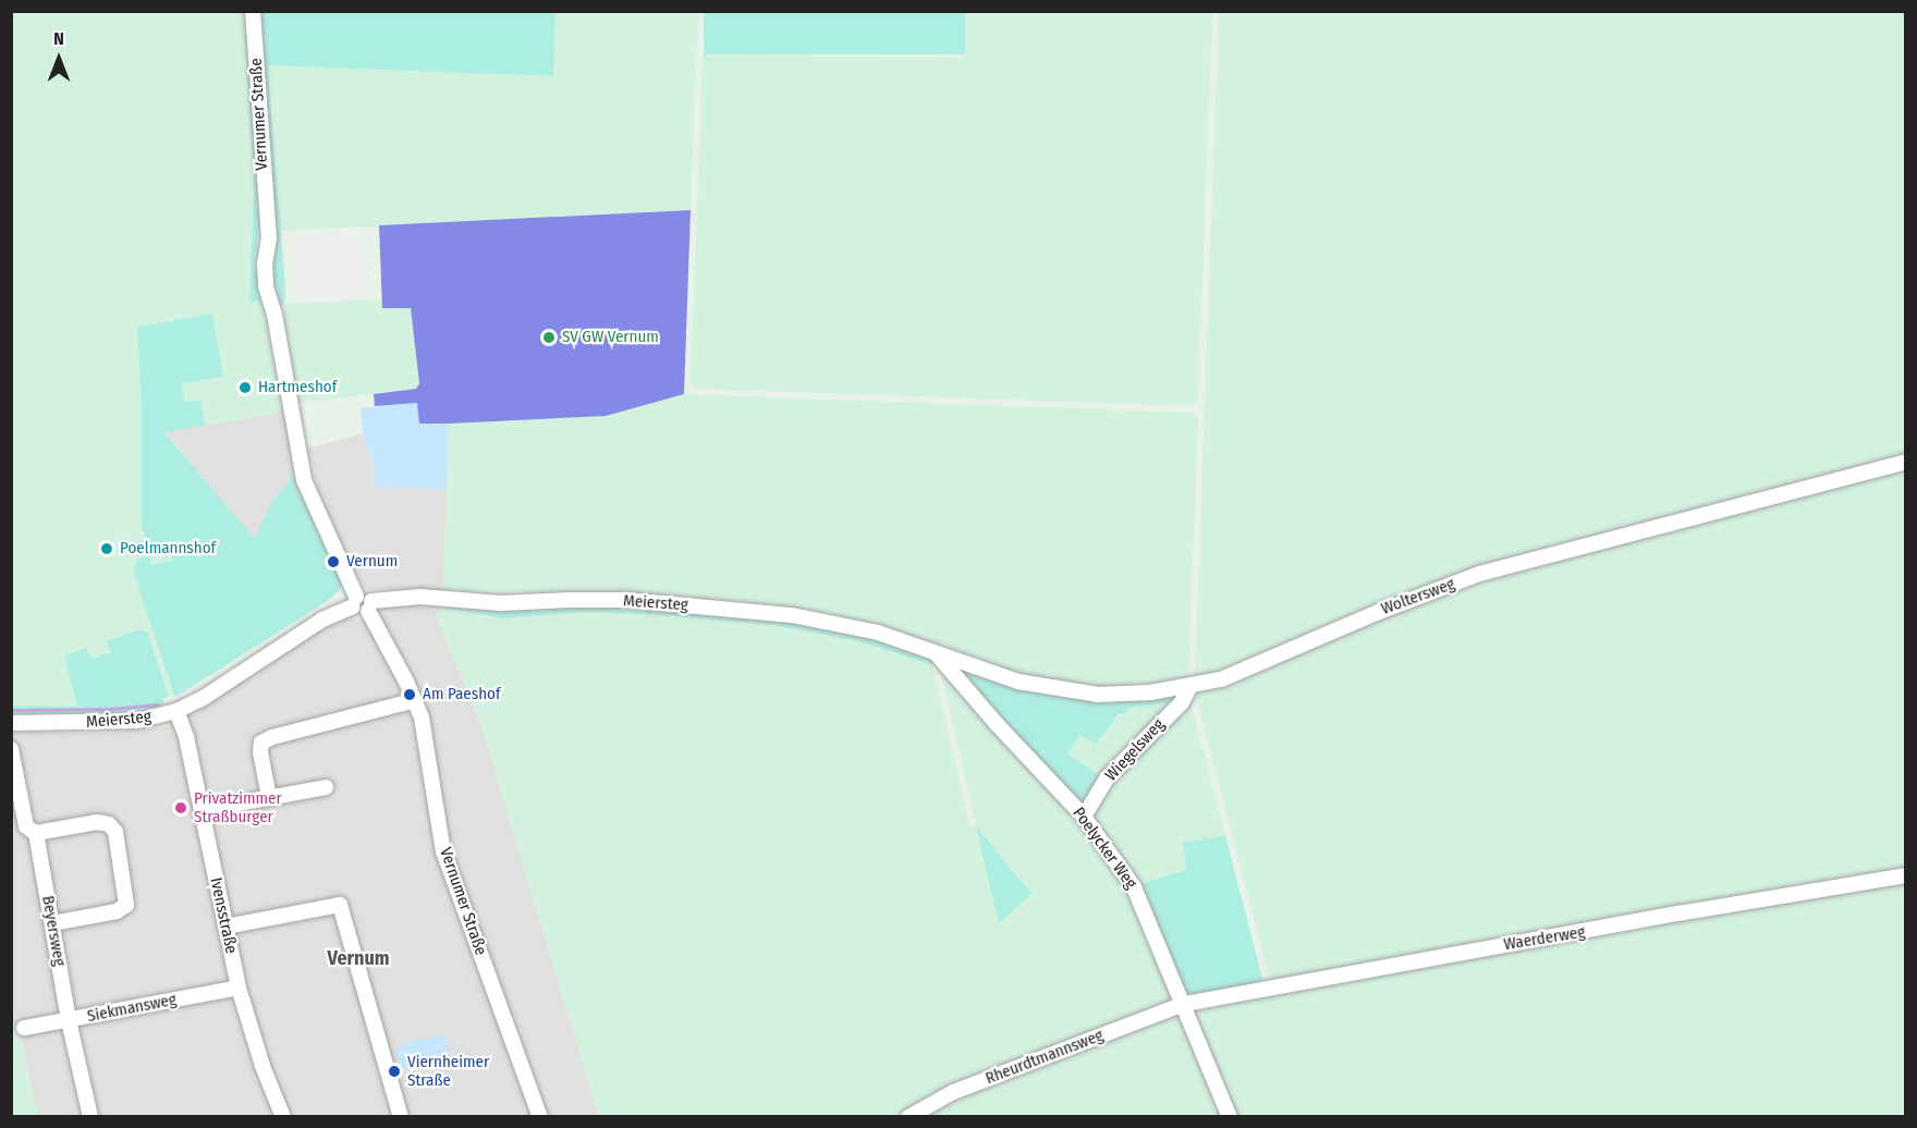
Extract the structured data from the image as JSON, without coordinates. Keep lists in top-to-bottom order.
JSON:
{
  "streets": {
    "street": [
      "Vernumer Straße",
      "Woltersweg",
      "Meiersteg",
      "Wiegelsweg",
      "Poelycker Weg",
      "Ivensstraße",
      "Beyersweg",
      "Waerderweg",
      "Siekmansweg",
      "Rheurdtmannsweg"
    ]
  },
  "crossings": [
    ["Vernumer Straße", "Meiersteg"],
    ["Woltersweg", "Meiersteg"],
    ["Woltersweg", "Wiegelsweg"],
    ["Woltersweg", "Poelycker Weg"],
    ["Meiersteg", "Poelycker Weg"],
    ["Meiersteg", "Ivensstraße"],
    ["Wiegelsweg", "Poelycker Weg"],
    ["Poelycker Weg", "Waerderweg"],
    ["Poelycker Weg", "Rheurdtmannsweg"],
    ["Ivensstraße", "Siekmansweg"],
    ["Beyersweg", "Siekmansweg"],
    ["Waerderweg", "Rheurdtmannsweg"]
  ],
  "districts": ["Vernum"],
  "places": [
    "SV GW Vernum",
    "Hartmeshof",
    "Poelmannshof",
    "Vernum",
    "Am Paeshof",
    "Privatzimmer Straßburger",
    "Viernheimer Straße"
  ],
  "north": "top"
}
